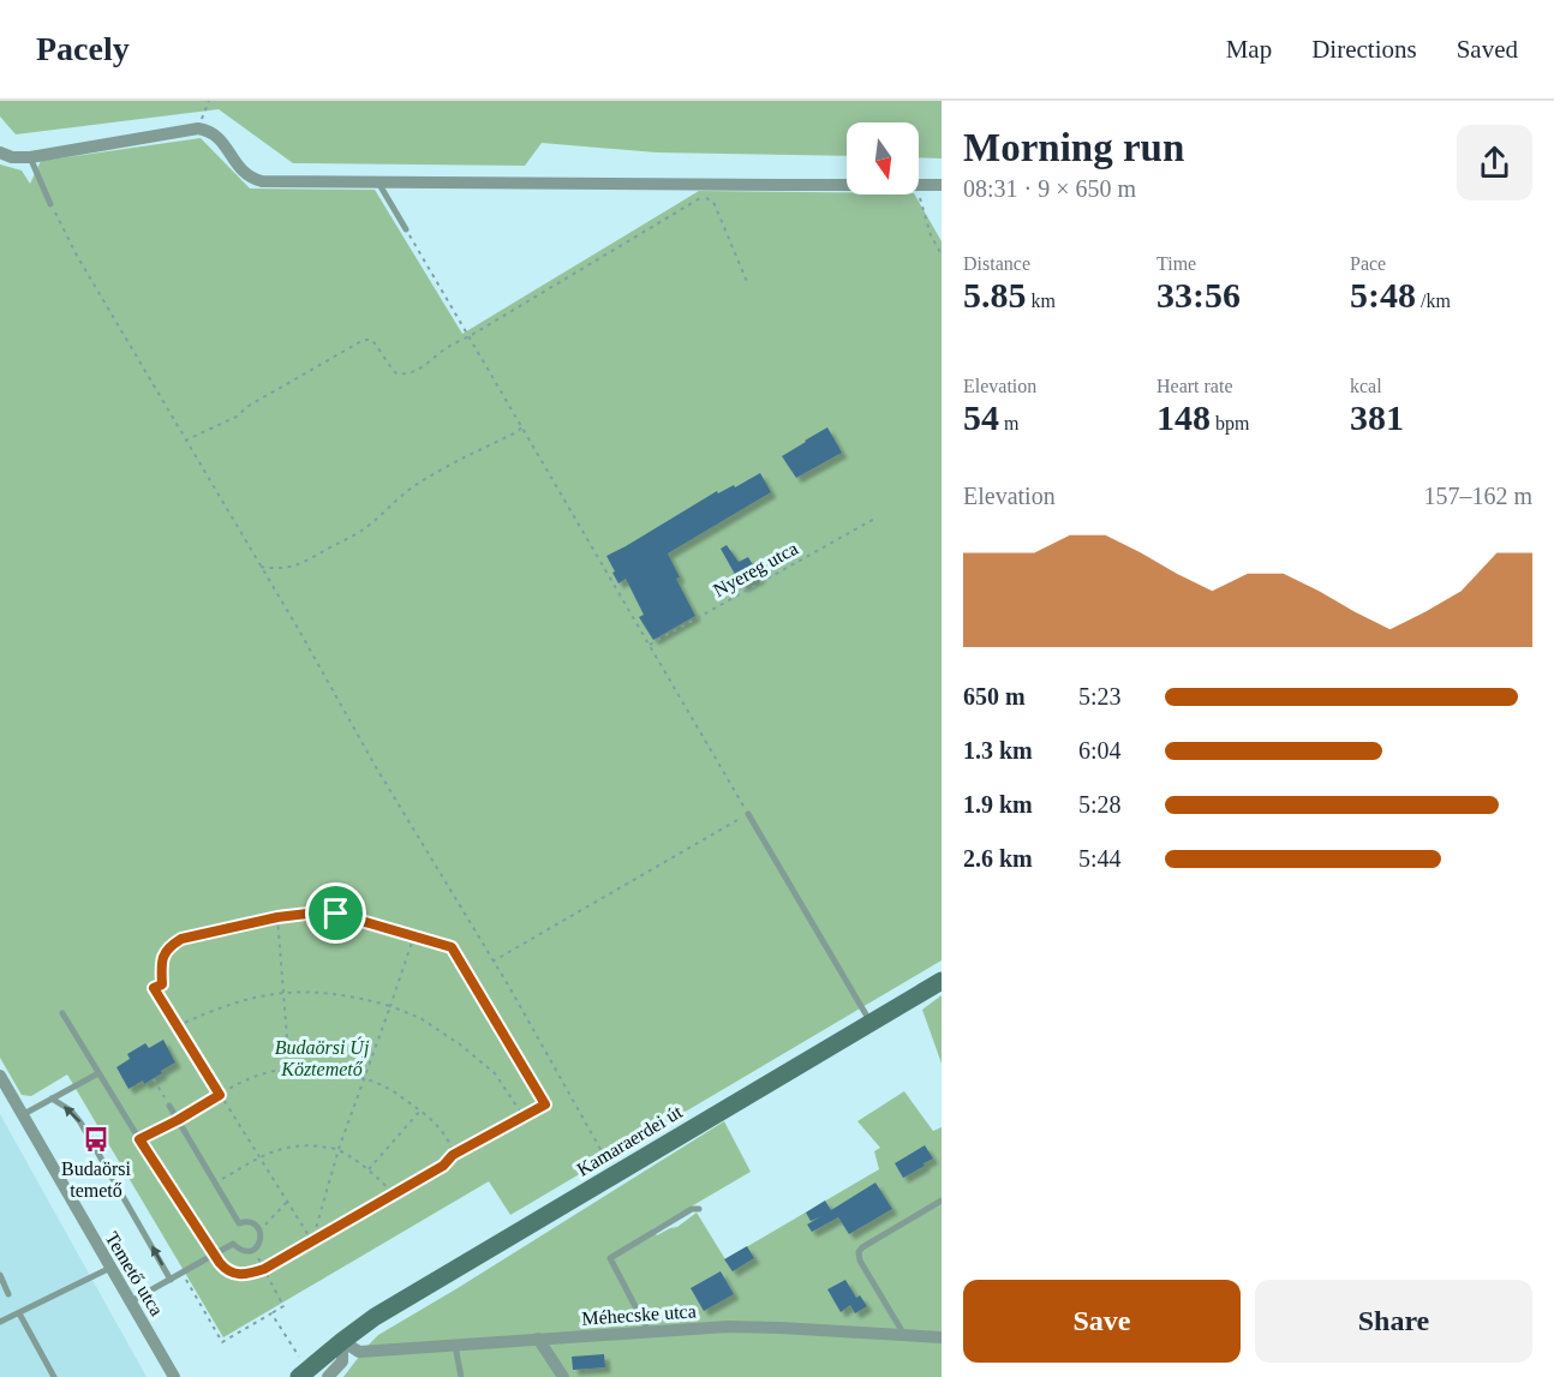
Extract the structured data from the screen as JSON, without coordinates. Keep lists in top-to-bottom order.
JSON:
{
  "streets": {
    "street": ["Kamaraerdei út", "Temető utca", "Méhecske utca"],
    "path": ["Nyereg utca"]
  },
  "crossings": [
    ["Kamaraerdei út", "Méhecske utca"]
  ],
  "parks": ["Budaörsi Új Köztemető"],
  "places": {
    "bus stop": ["Budaörsi temető"]
  },
  "north": "bottom",
  "page": {
    "header": "Pacely",
    "nav": ["Map", "Directions", "Saved"],
    "heading": ["Morning run", "08:31 · 9 × 650 m"],
    "stats": [
      ["Distance", "5.85 km"],
      ["Time", "33:56"],
      ["Pace", "5:48 /km"],
      ["Elevation", "54 m"],
      ["Heart rate", "148 bpm"],
      ["kcal", "381"]
    ],
    "chart": ["Elevation", "157–162 m"],
    "list": [
      {
        "name": "650 m",
        "note": "5:23"
      },
      {
        "name": "1.3 km",
        "note": "6:04"
      },
      {
        "name": "1.9 km",
        "note": "5:28"
      },
      {
        "name": "2.6 km",
        "note": "5:44"
      }
    ],
    "buttons": ["Save", "Share"]
  }
}
